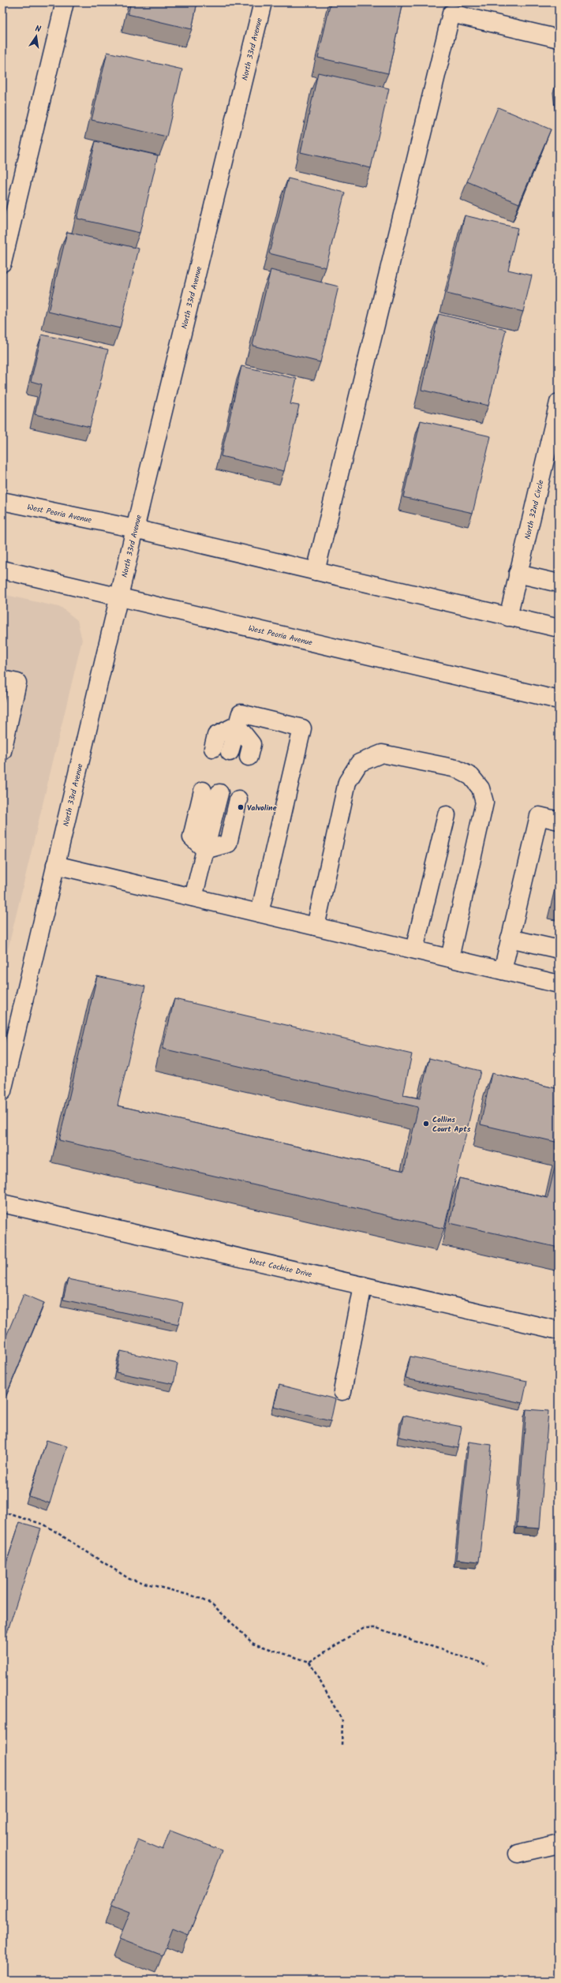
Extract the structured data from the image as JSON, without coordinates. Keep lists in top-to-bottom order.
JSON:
{
  "streets": {
    "street": [
      "North 33rd Avenue",
      "North 32nd Circle",
      "West Peoria Avenue",
      "West Cochise Drive"
    ]
  },
  "crossings": [
    ["North 33rd Avenue", "West Peoria Avenue"],
    ["North 32nd Circle", "West Peoria Avenue"]
  ],
  "places": ["Valvoline", "Collins Court Apts"],
  "north": "top"
}
